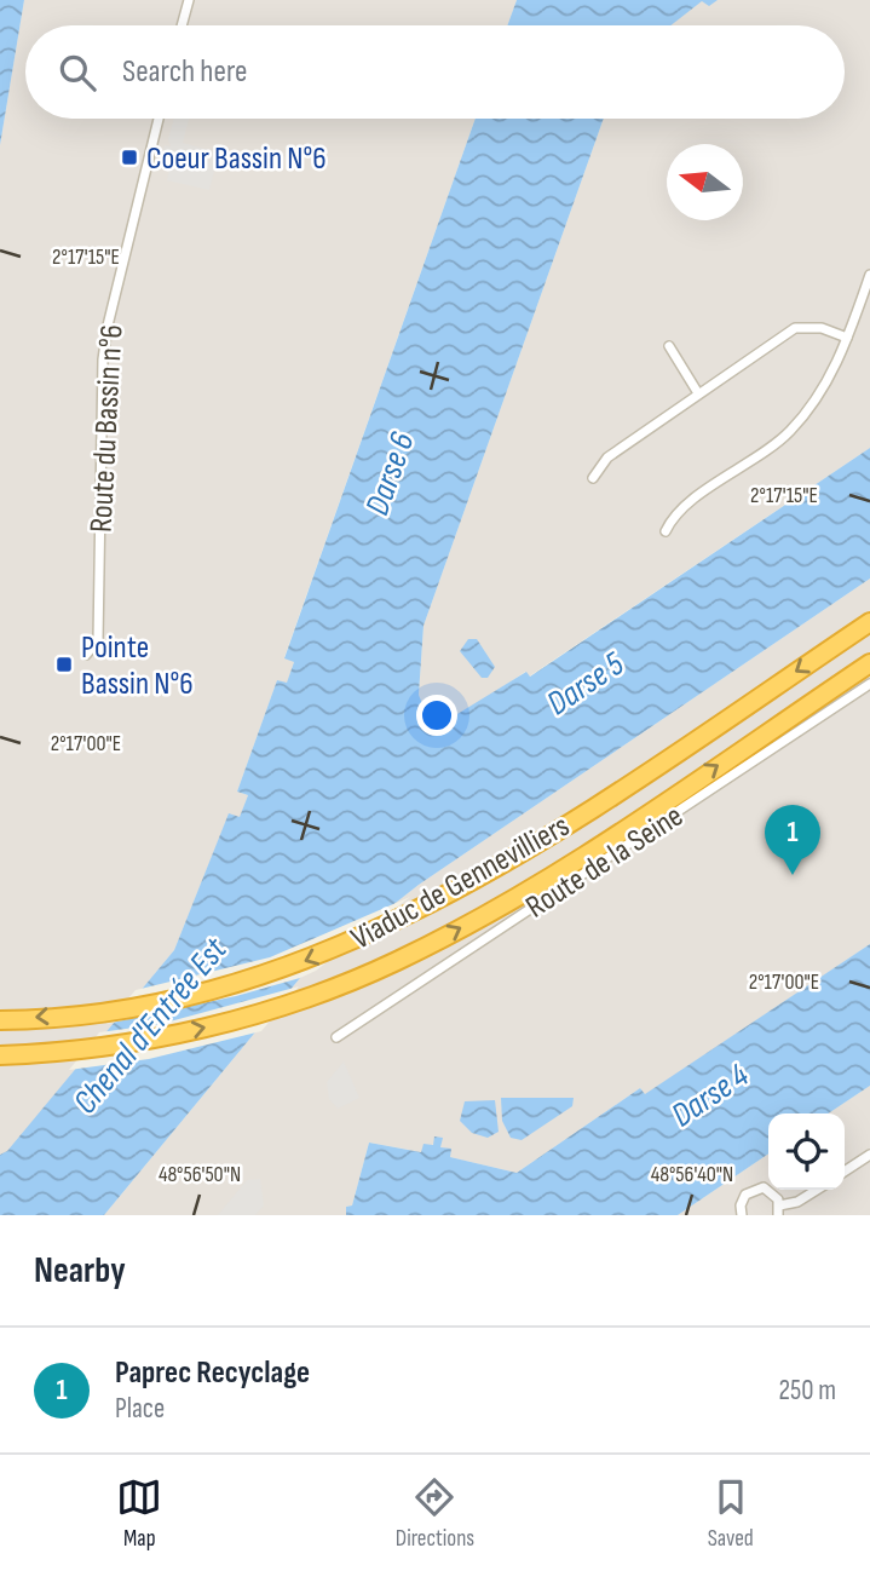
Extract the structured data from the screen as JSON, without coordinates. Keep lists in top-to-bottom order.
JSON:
{
  "streets": {
    "highway": ["Viaduc de Gennevilliers"],
    "street": ["Route du Bassin n°6", "Route de la Seine"]
  },
  "water": [
    "Darse 6",
    "Darse 5",
    "Chenal d'Entrée Est",
    "Darse 4"
  ],
  "places": {
    "transit": ["Coeur Bassin N°6", "Pointe Bassin N°6"]
  },
  "north": "left",
  "page": {
    "search": "Search here",
    "pins": "1",
    "heading": "Nearby",
    "list": [
      {
        "mark": "1",
        "name": "Paprec Recyclage",
        "note": "Place",
        "value": "250 m"
      }
    ],
    "nav": ["Map", "Directions", "Saved"]
  },
  "coordinates": [
    "2°17'15\"E",
    "2°17'00\"E",
    "48°56'50\"N",
    "48°56'40\"N"
  ]
}
